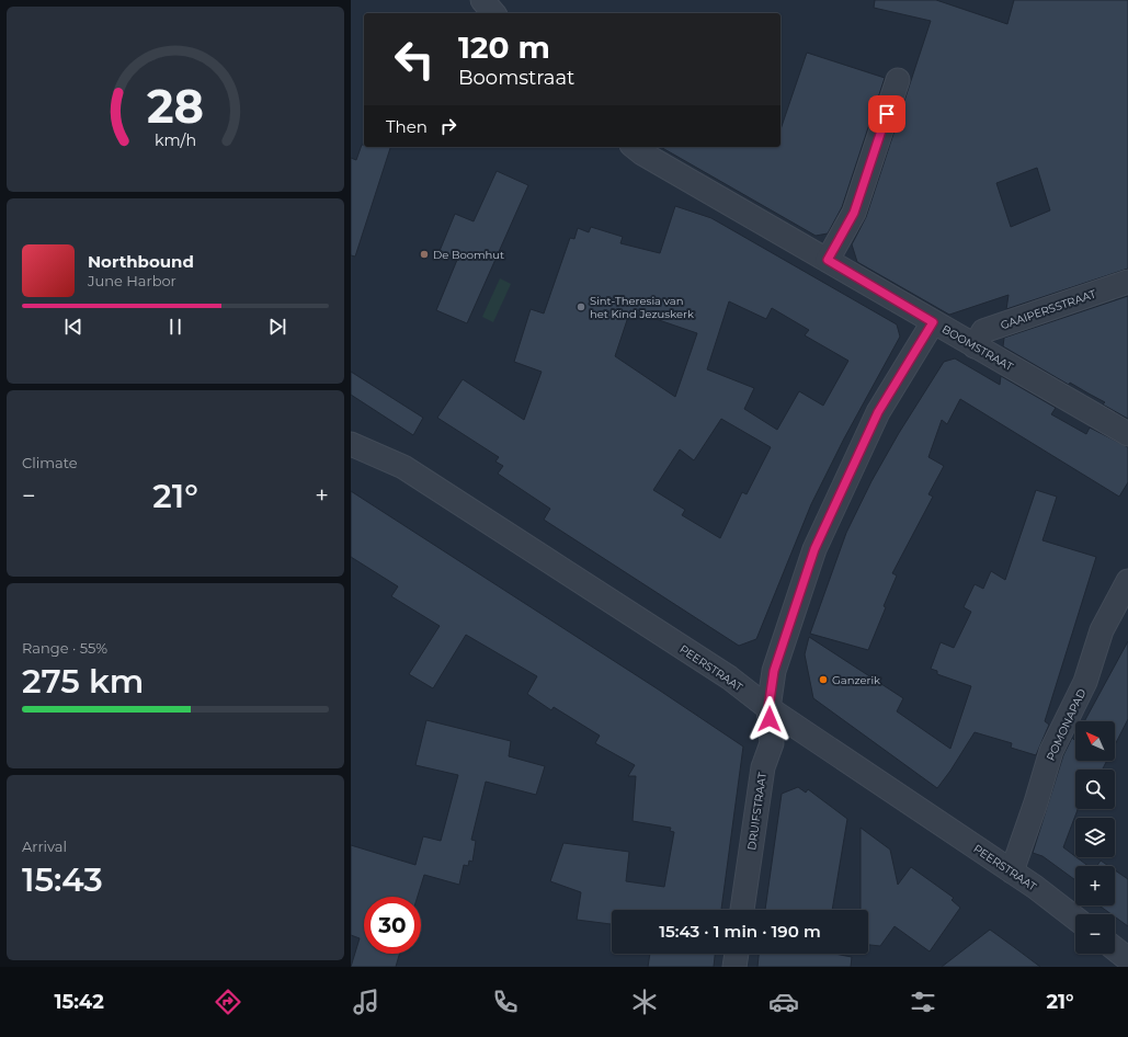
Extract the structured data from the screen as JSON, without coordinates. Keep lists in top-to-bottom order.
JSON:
{
  "streets": {
    "street": [
      "GAAIPERSSTRAAT",
      "BOOMSTRAAT",
      "PEERSTRAAT",
      "POMONAPAD",
      "DRUIFSTRAAT"
    ]
  },
  "crossings": [
    ["GAAIPERSSTRAAT", "BOOMSTRAAT"],
    ["BOOMSTRAAT", "DRUIFSTRAAT"],
    ["PEERSTRAAT", "POMONAPAD"],
    ["PEERSTRAAT", "DRUIFSTRAAT"]
  ],
  "places": ["De Boomhut", "Sint-Theresia van het Kind Jezuskerk", "Ganzerik"],
  "north": "top left",
  "page": {
    "turn": ["120 m", "Boomstraat"],
    "then": "Then",
    "song": ["Northbound", "June Harbor"],
    "tile": [
      "Climate",
      ["Range · 55%", "275 km"],
      ["Arrival", "15:43"]
    ],
    "heat": ["−", "21°", "+"],
    "map_buttons": ["+", "−"],
    "limit": "30",
    "trip": "15:43 · 1 min · 190 m",
    "tabs": ["15:42", "21°"],
    "gauge": ["28", "km/h"]
  }
}
